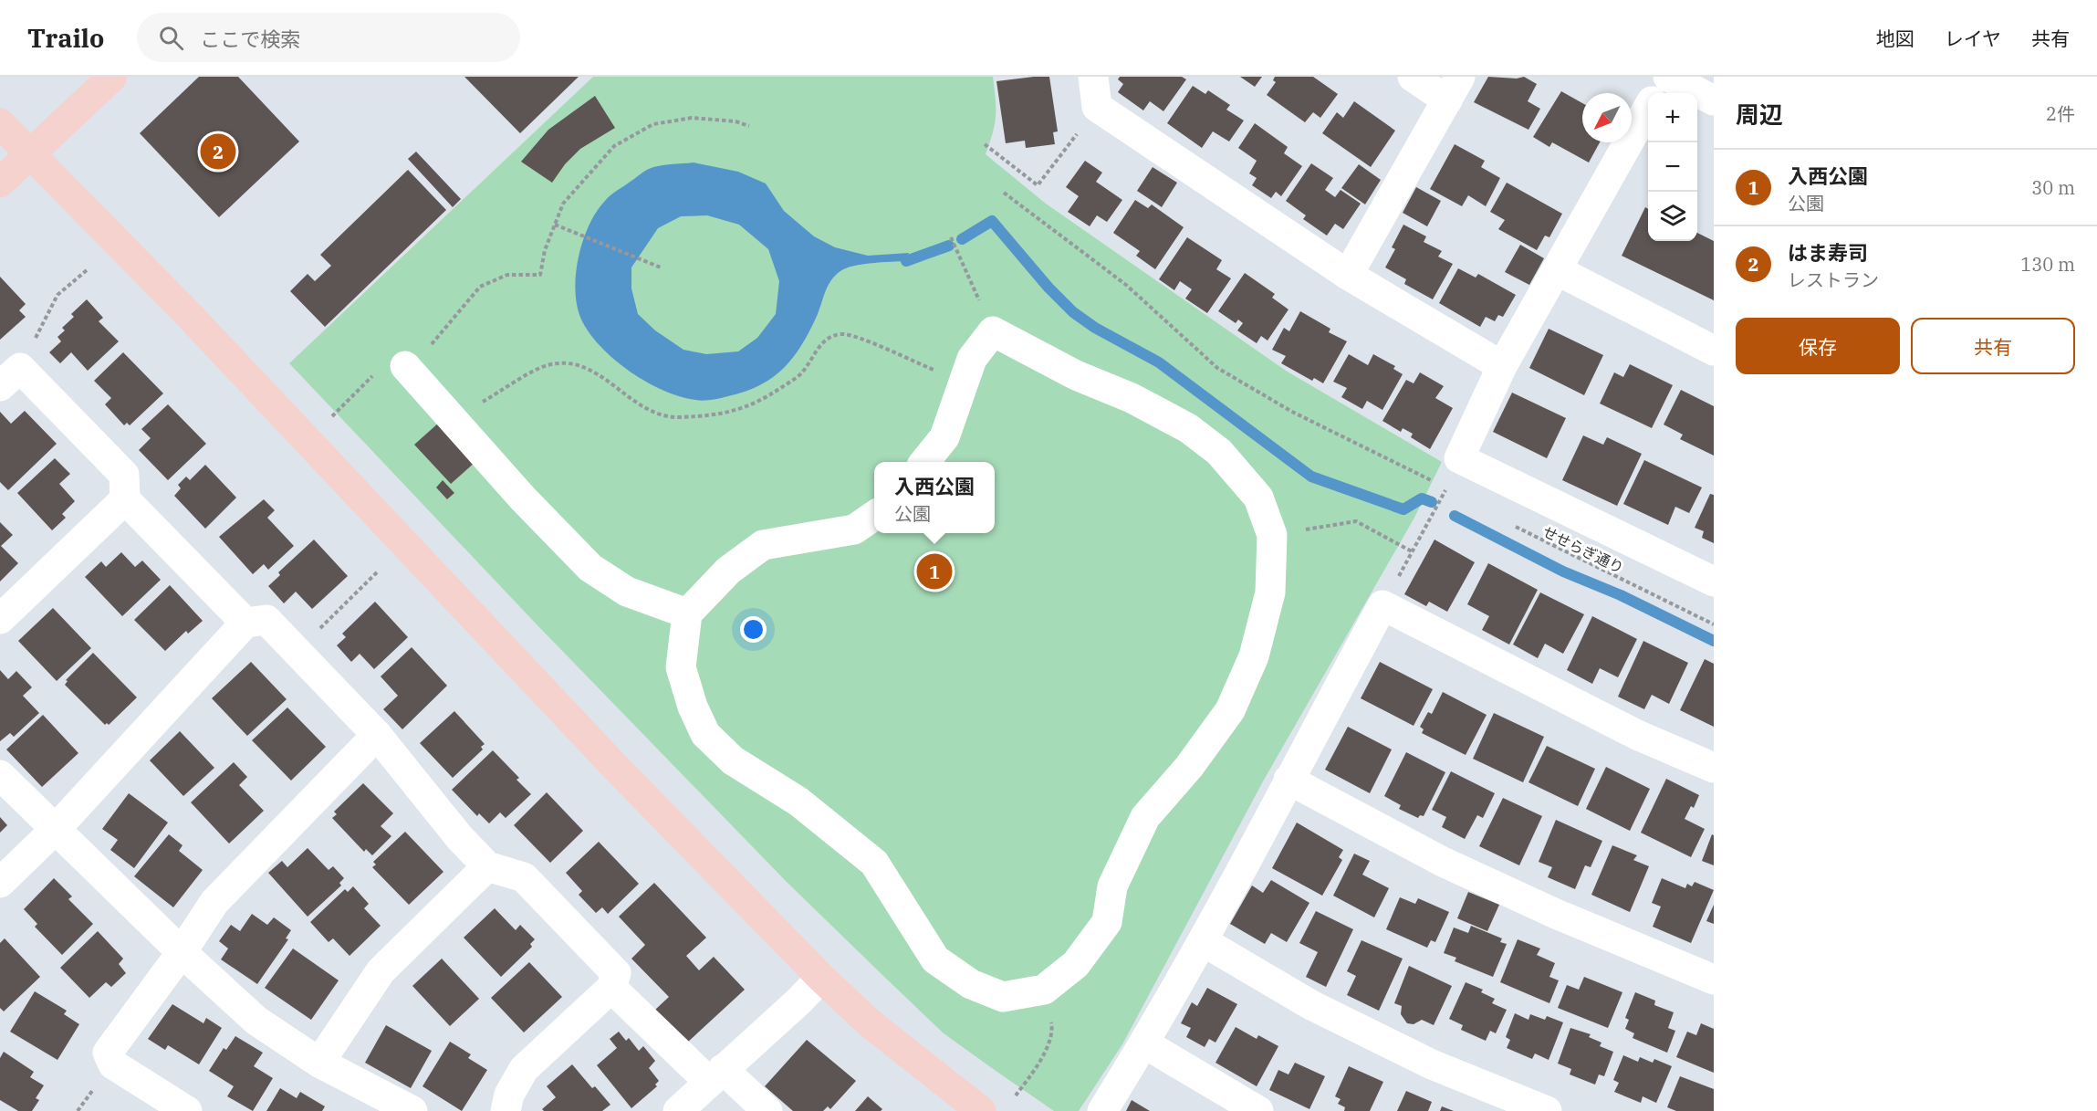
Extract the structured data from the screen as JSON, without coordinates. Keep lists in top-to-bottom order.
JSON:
{
  "streets": {
    "path": ["せせらぎ通り"]
  },
  "north": "bottom left",
  "page": {
    "header": "Trailo",
    "search": "ここで検索",
    "nav": ["地図", "レイヤ", "共有"],
    "heading": ["周辺", "2件"],
    "map_buttons": ["+", "−"],
    "pins": ["2", "1"],
    "list": [
      {
        "mark": "1",
        "name": "入西公園",
        "note": "公園",
        "value": "30 m"
      },
      {
        "mark": "2",
        "name": "はま寿司",
        "note": "レストラン",
        "value": "130 m"
      }
    ],
    "buttons": ["保存", "共有"],
    "popup": ["入西公園", "公園"]
  }
}
